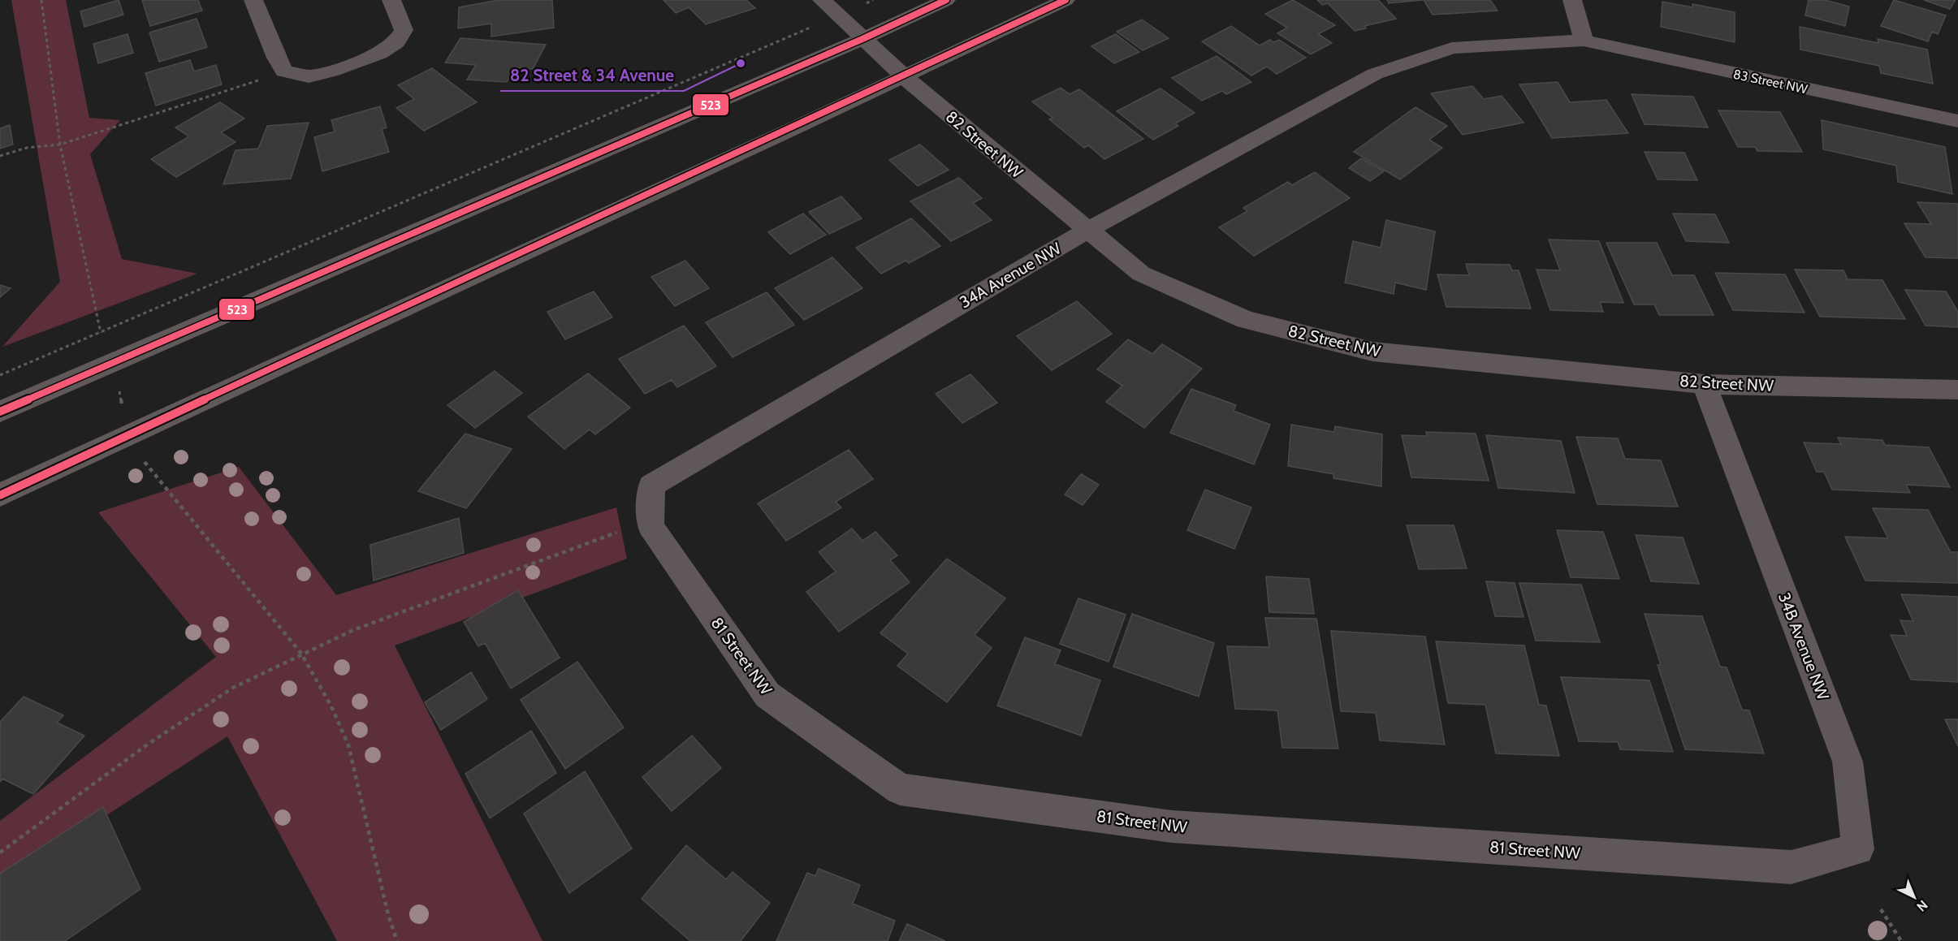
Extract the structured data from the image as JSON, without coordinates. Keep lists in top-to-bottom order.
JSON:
{
  "streets": {
    "street": [
      "83 Street NW",
      "82 Street NW",
      "34A Avenue NW",
      "34B Avenue NW",
      "81 Street NW"
    ]
  },
  "crossings": [
    ["83 Street NW", "34A Avenue NW"],
    ["82 Street NW", "34A Avenue NW"],
    ["82 Street NW", "34B Avenue NW"],
    ["34A Avenue NW", "81 Street NW"],
    ["34B Avenue NW", "81 Street NW"]
  ],
  "places": ["82 Street & 34 Avenue"],
  "lines": ["transit line 523"],
  "north": "bottom right"
}
